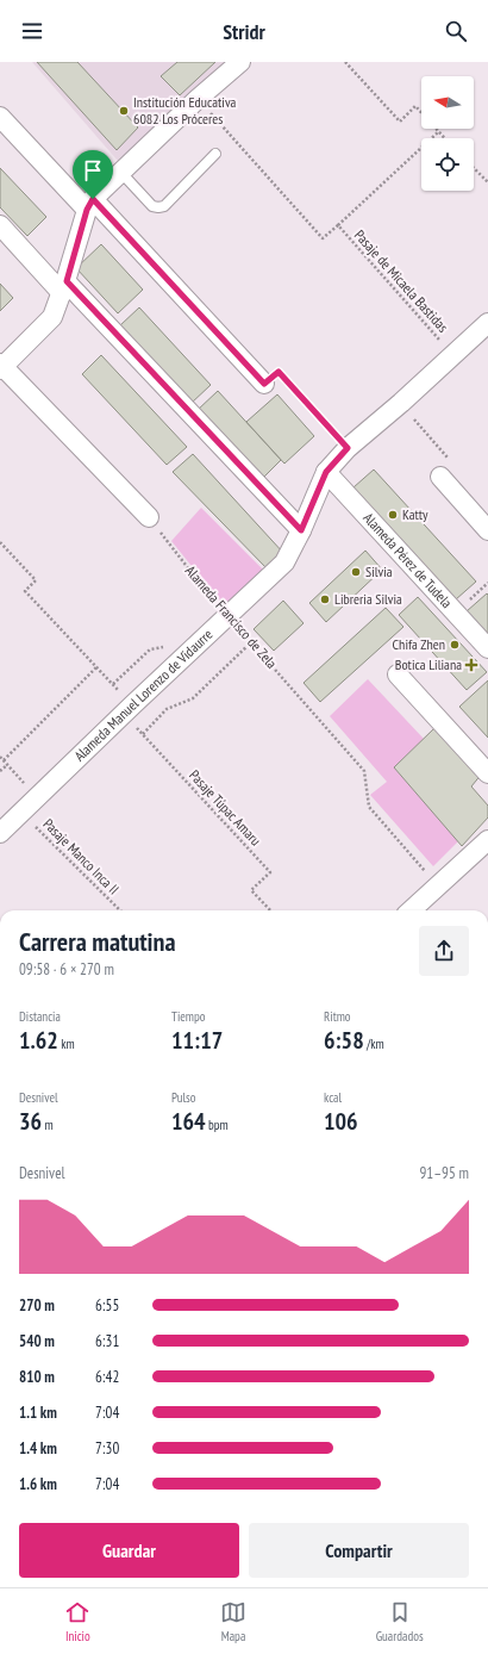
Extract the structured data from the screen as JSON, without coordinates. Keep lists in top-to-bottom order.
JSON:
{
  "streets": {
    "street": ["Alameda Pérez de Tudela", "Alameda Manuel Lorenzo de Vidaurre"],
    "path": [
      "Pasaje de Micaela Bastidas",
      "Alameda Francisco de Zela",
      "Pasaje Túpac Amaru",
      "Pasaje Manco Inca II"
    ]
  },
  "crossings": [
    ["Pasaje de Micaela Bastidas", "Alameda Manuel Lorenzo de Vidaurre"],
    ["Alameda Pérez de Tudela", "Alameda Manuel Lorenzo de Vidaurre"],
    ["Alameda Francisco de Zela", "Alameda Manuel Lorenzo de Vidaurre"],
    ["Alameda Manuel Lorenzo de Vidaurre", "Pasaje Túpac Amaru"],
    ["Alameda Manuel Lorenzo de Vidaurre", "Pasaje Manco Inca II"]
  ],
  "places": {
    "other": [
      "Institución Educativa 6082 Los Próceres",
      "Katty",
      "Silvia",
      "Libreria Silvia",
      "Chifa Zhen"
    ],
    "health": ["Botica Liliana"]
  },
  "north": "left",
  "page": {
    "header": "Stridr",
    "heading": ["Carrera matutina", "09:58 · 6 × 270 m"],
    "stats": [
      ["Distancia", "1.62 km"],
      ["Tiempo", "11:17"],
      ["Ritmo", "6:58 /km"],
      ["Desnivel", "36 m"],
      ["Pulso", "164 bpm"],
      ["kcal", "106"]
    ],
    "chart": ["Desnivel", "91–95 m"],
    "list": [
      {
        "name": "270 m",
        "note": "6:55"
      },
      {
        "name": "540 m",
        "note": "6:31"
      },
      {
        "name": "810 m",
        "note": "6:42"
      },
      {
        "name": "1.1 km",
        "note": "7:04"
      },
      {
        "name": "1.4 km",
        "note": "7:30"
      },
      {
        "name": "1.6 km",
        "note": "7:04"
      }
    ],
    "buttons": ["Guardar", "Compartir"],
    "tabs": ["Inicio", "Mapa", "Guardados"]
  }
}
